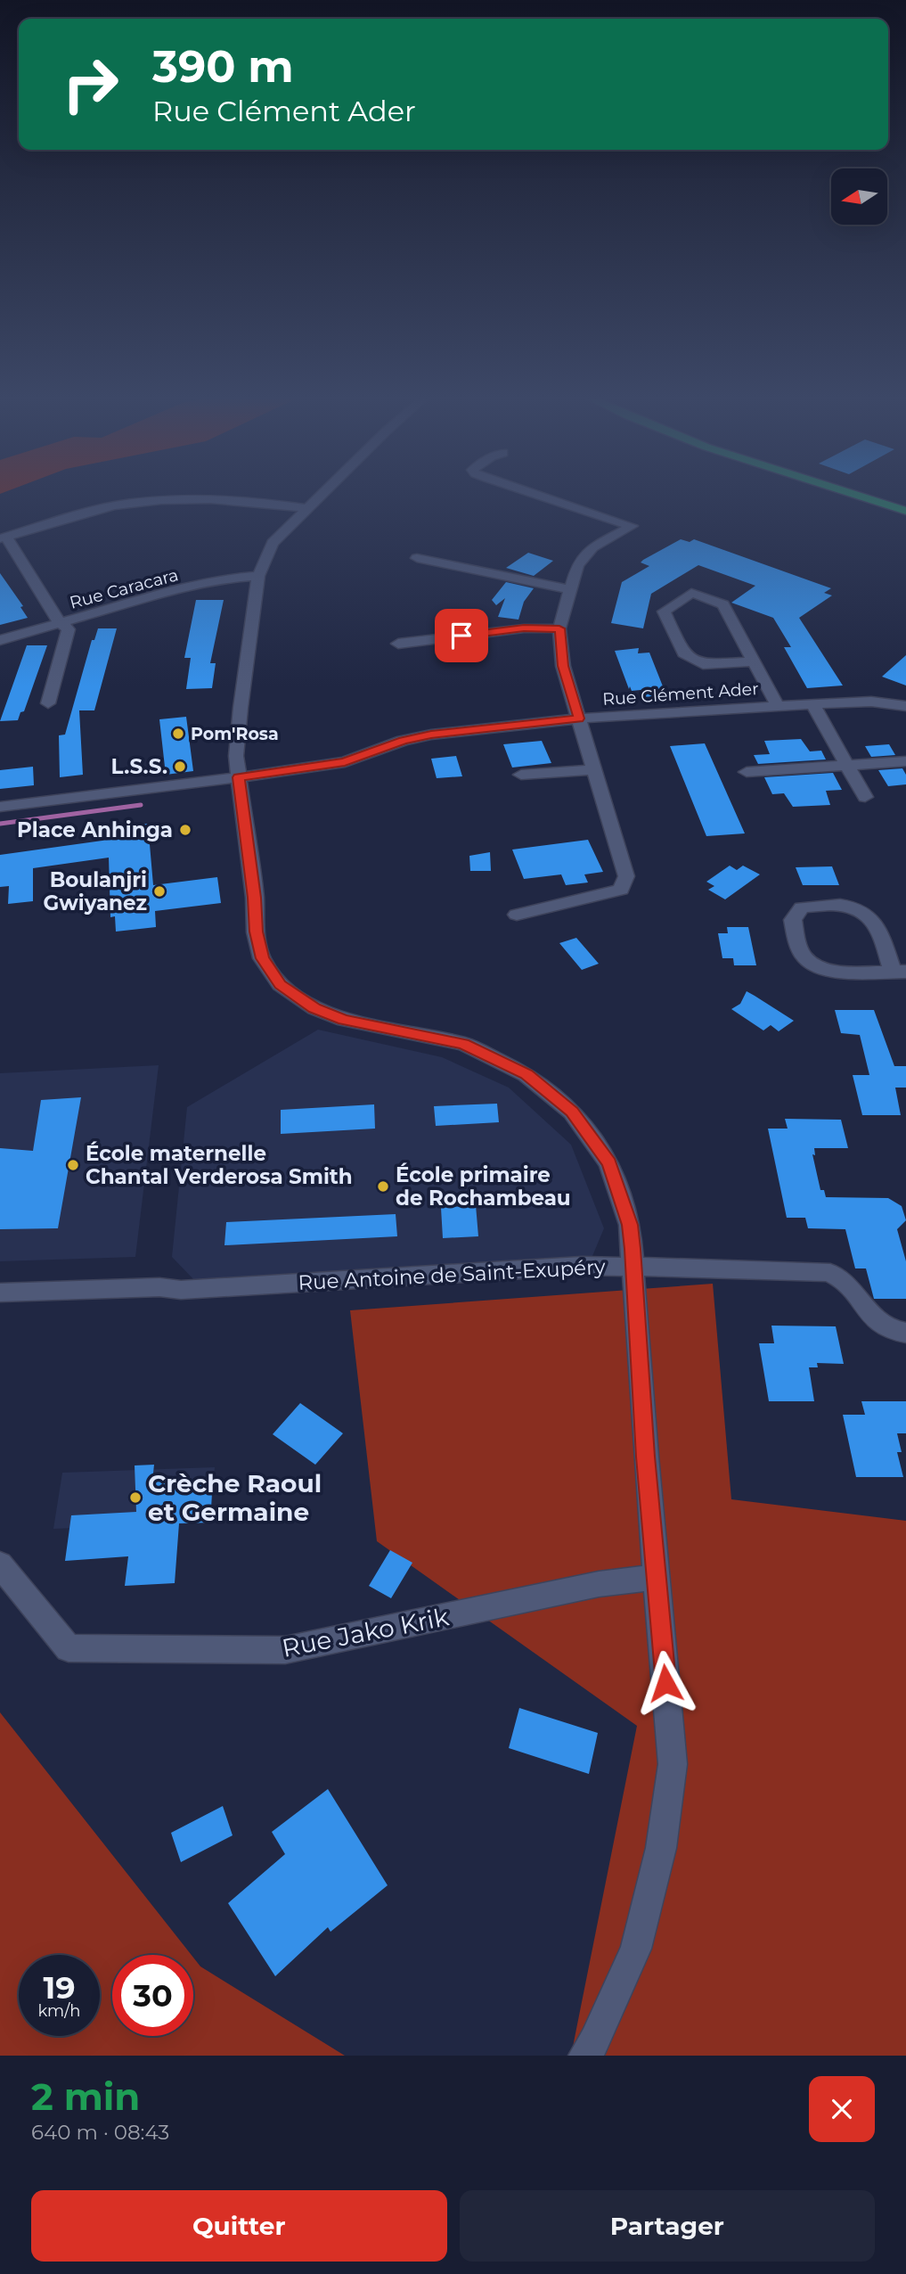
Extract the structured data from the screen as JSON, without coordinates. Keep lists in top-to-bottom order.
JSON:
{
  "streets": {
    "street": [
      "Rue Caracara",
      "Rue Clément Ader",
      "Rue Antoine de Saint-Exupéry",
      "Rue Jako Krik"
    ]
  },
  "places": [
    "Pom'Rosa",
    "L.S.S.",
    "Place Anhinga",
    "Boulanjri Gwiyanez",
    "École maternelle Chantal Verderosa Smith",
    "École primaire de Rochambeau",
    "Crèche Raoul et Germaine"
  ],
  "north": "left",
  "page": {
    "turn": ["390 m", "Rue Clément Ader"],
    "speed": "19 km/h",
    "limit": "30",
    "heading": ["2 min", "640 m · 08:43"],
    "buttons": ["Quitter", "Partager"]
  }
}
